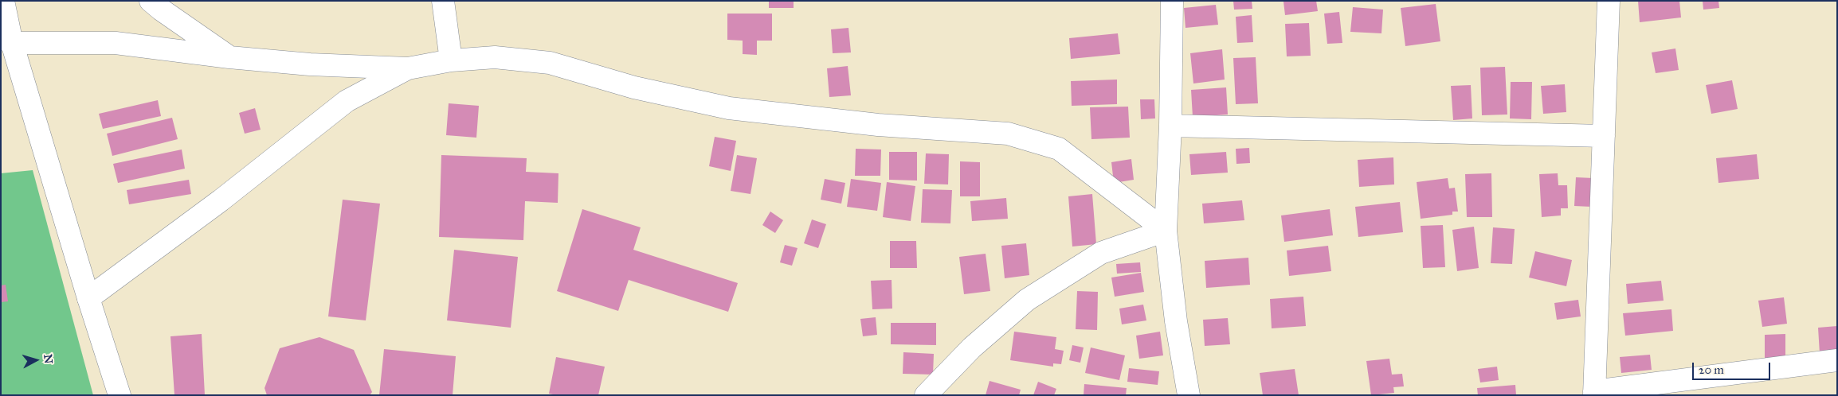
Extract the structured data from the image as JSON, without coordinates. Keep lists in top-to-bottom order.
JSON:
{
  "scale_bar": "20 m",
  "north": "right"
}
